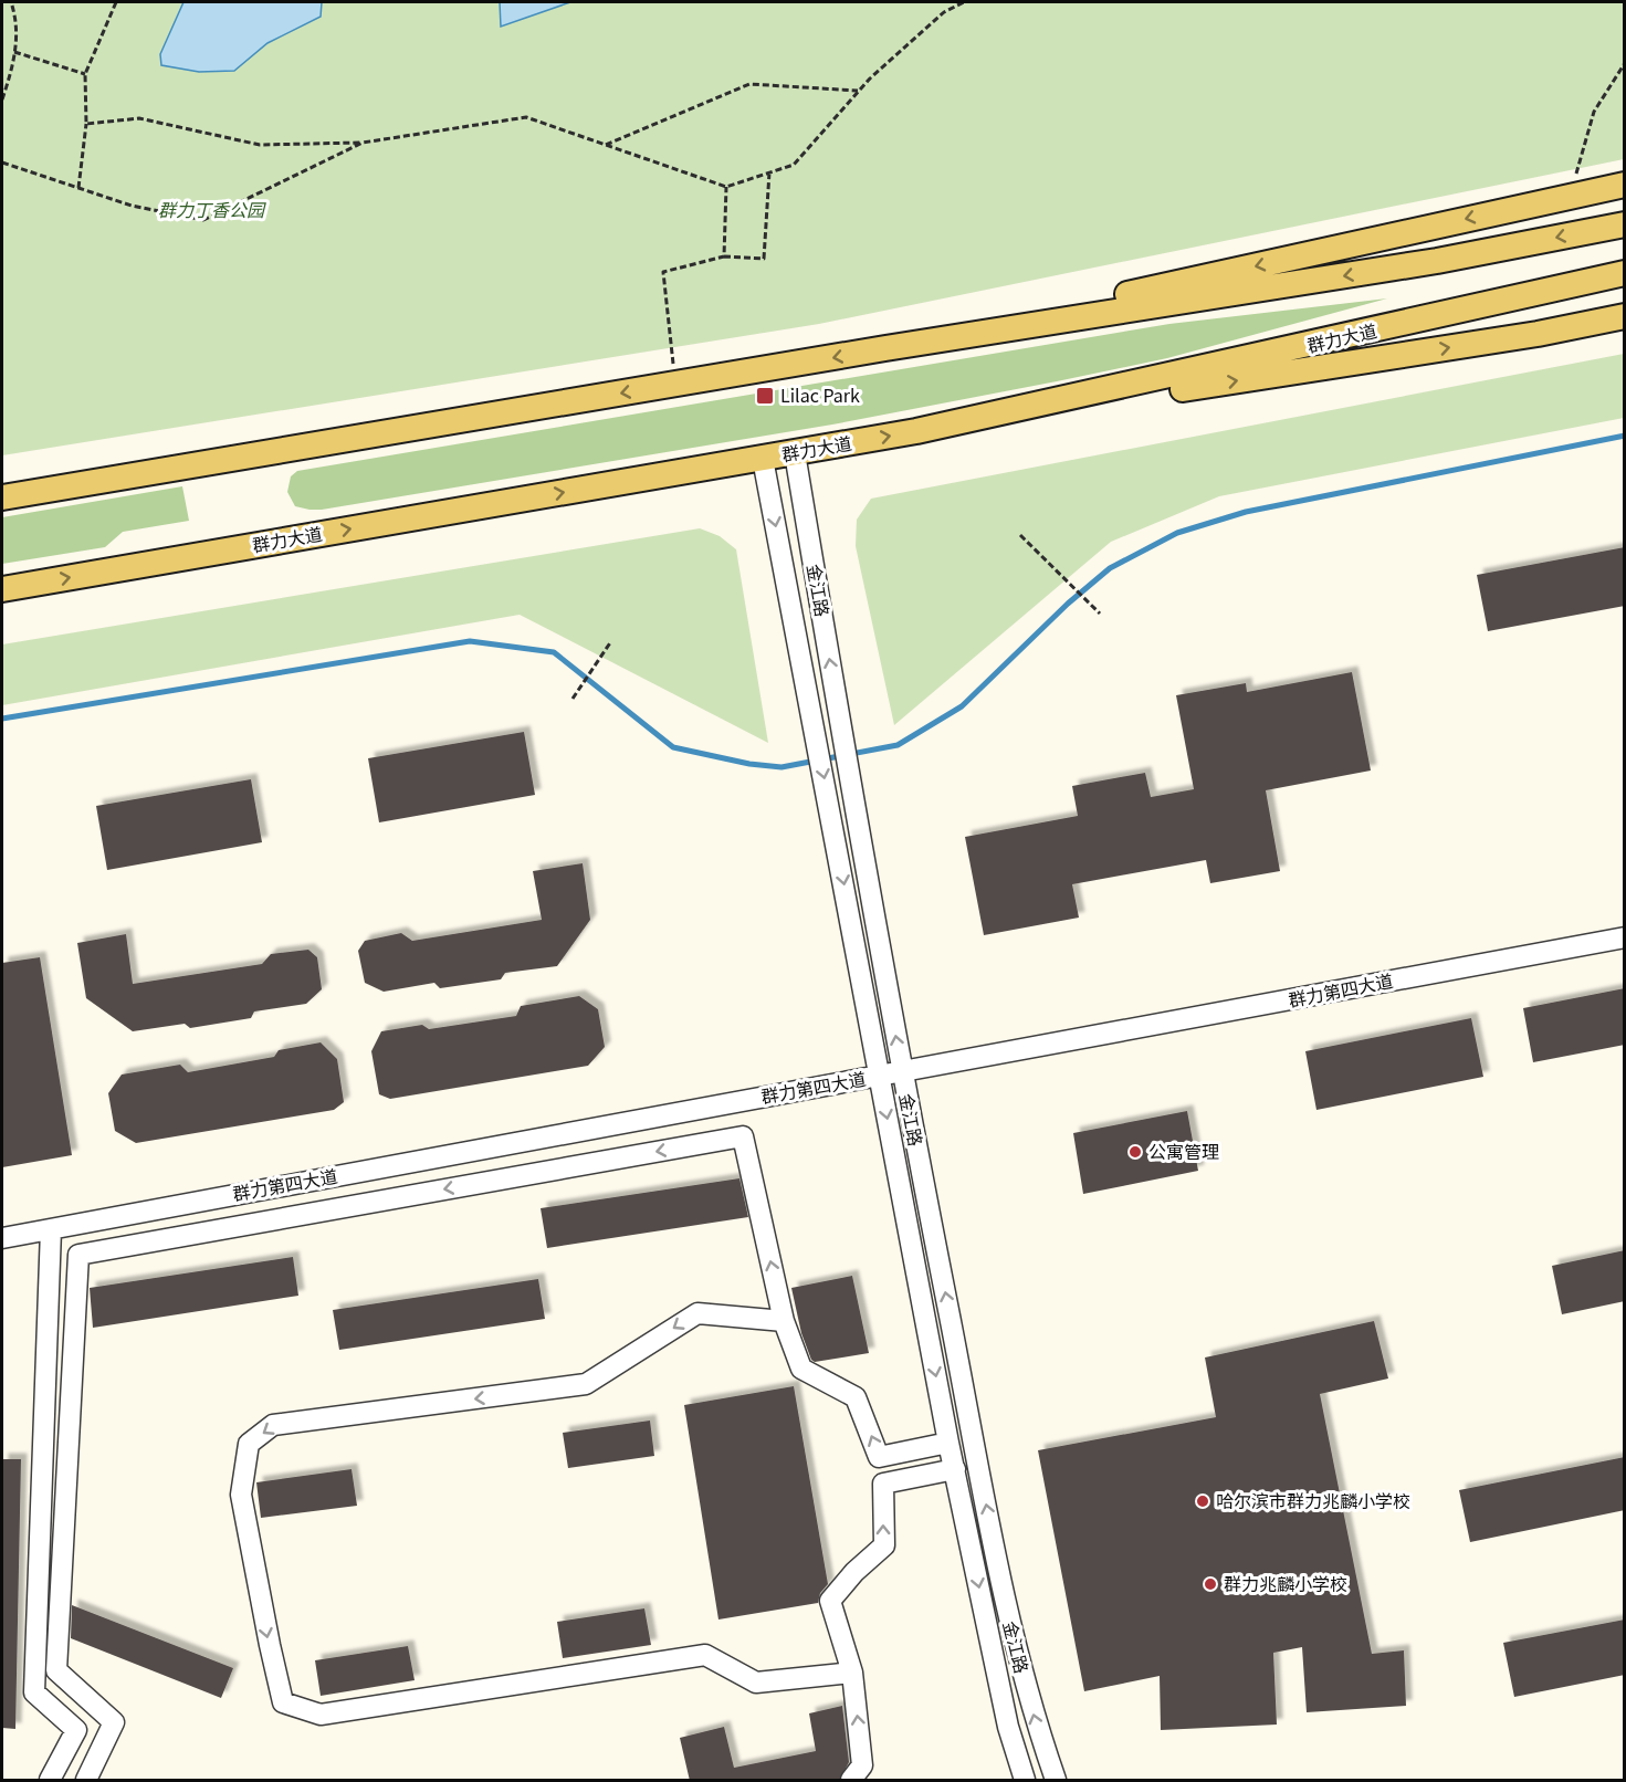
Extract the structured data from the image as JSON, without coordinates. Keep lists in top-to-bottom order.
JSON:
{
  "streets": {
    "main road": ["群力大道"],
    "street": ["金江路", "群力第四大道"]
  },
  "crossings": [
    ["群力大道", "金江路"],
    ["金江路", "群力第四大道"]
  ],
  "parks": ["群力丁香公园"],
  "places": {
    "transit": ["Lilac Park"],
    "other": ["公寓管理", "哈尔滨市群力兆麟小学校", "群力兆麟小学校"]
  }
}
